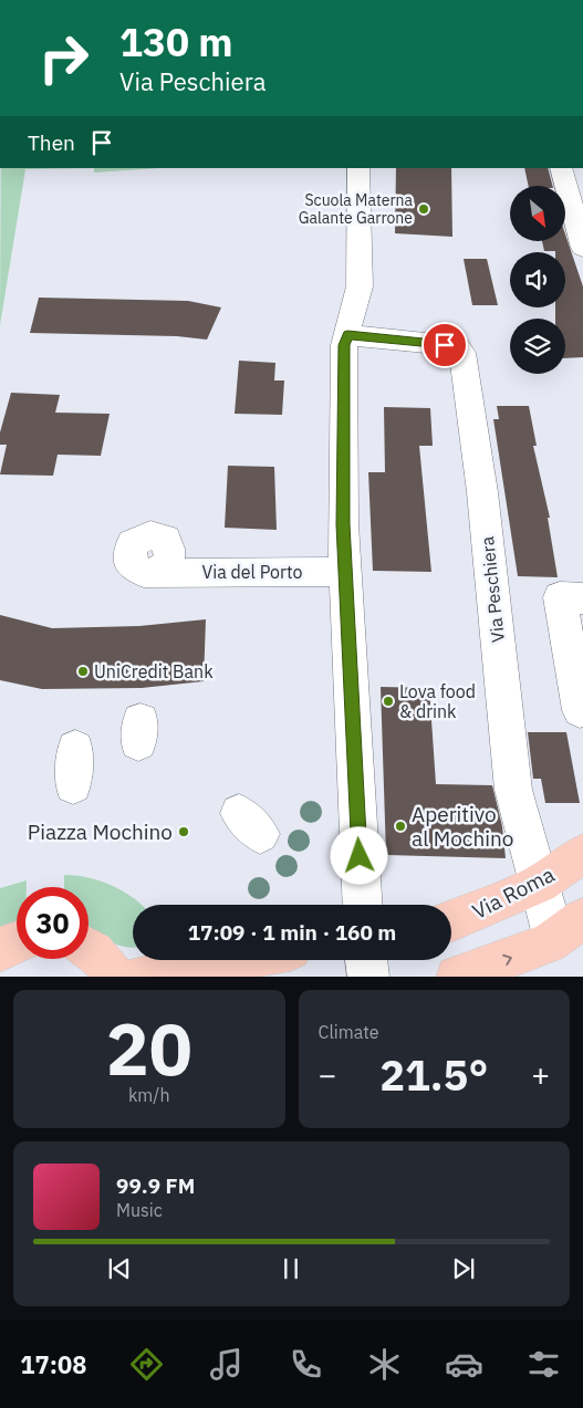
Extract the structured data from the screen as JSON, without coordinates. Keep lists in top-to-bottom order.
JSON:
{
  "streets": {
    "main road": ["Via Roma"],
    "street": ["Via del Porto", "Via Peschiera"]
  },
  "crossings": [
    ["Via Peschiera", "Via Roma"]
  ],
  "places": [
    "Scuola Materna Galante Garrone",
    "UniCredit Bank",
    "Lova food & drink",
    "Aperitivo al Mochino",
    "Piazza Mochino"
  ],
  "north": "bottom right",
  "page": {
    "turn": ["130 m", "Via Peschiera"],
    "then": "Then",
    "limit": "30",
    "trip": "17:09 · 1 min · 160 m",
    "tile": [
      ["20", "km/h"],
      "Climate"
    ],
    "heat": ["−", "21.5°", "+"],
    "song": ["99.9 FM", "Music"],
    "tabs": "17:08"
  }
}
